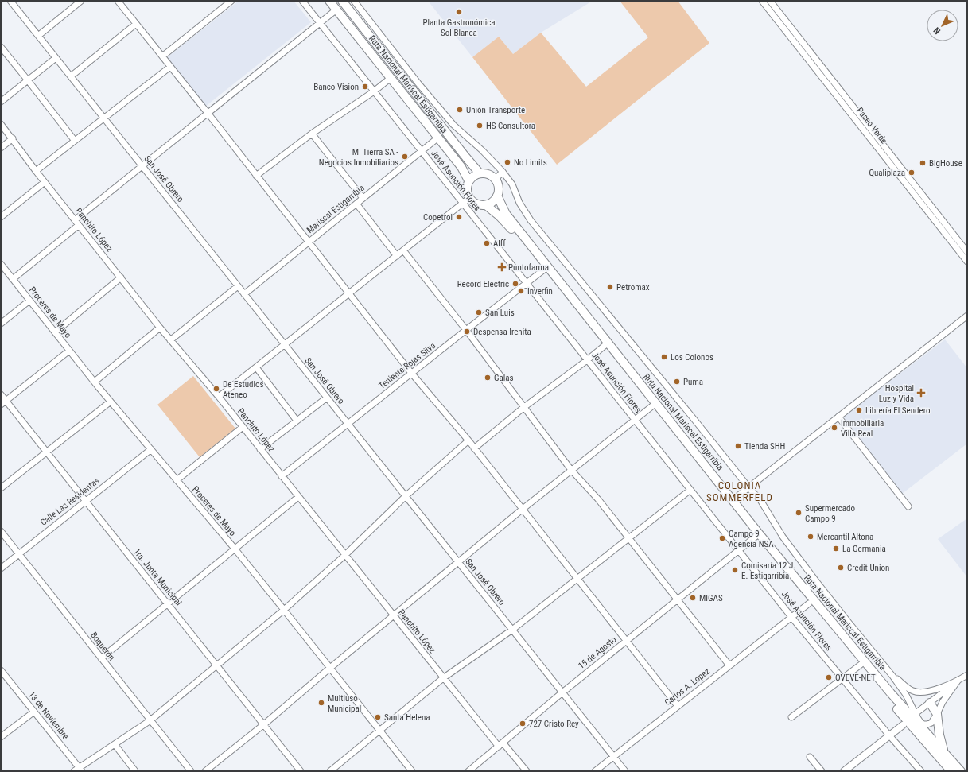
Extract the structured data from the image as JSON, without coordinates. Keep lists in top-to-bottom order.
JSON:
{
  "streets": {
    "highway": ["Ruta Nacional Mariscal Estigarribia"],
    "street": [
      "Paseo Verde",
      "San José Obrero",
      "José Asunción Flores",
      "Mariscal Estigarribia",
      "Panchito López",
      "Proceres de Mayo",
      "Teniente Rojas Silva",
      "Calle Las Residentas",
      "1ra. Junta Municipal",
      "Boquerón",
      "15 de Agosto",
      "Carlos A. Lopez",
      "13 de Noviembre"
    ]
  },
  "crossings": [
    ["Ruta Nacional Mariscal Estigarribia", "José Asunción Flores"],
    ["Ruta Nacional Mariscal Estigarribia", "Mariscal Estigarribia"],
    ["Ruta Nacional Mariscal Estigarribia", "Teniente Rojas Silva"],
    ["Ruta Nacional Mariscal Estigarribia", "15 de Agosto"],
    ["Ruta Nacional Mariscal Estigarribia", "Carlos A. Lopez"],
    ["San José Obrero", "Mariscal Estigarribia"],
    ["San José Obrero", "Teniente Rojas Silva"],
    ["San José Obrero", "15 de Agosto"],
    ["San José Obrero", "Carlos A. Lopez"],
    ["José Asunción Flores", "Mariscal Estigarribia"],
    ["José Asunción Flores", "Teniente Rojas Silva"],
    ["José Asunción Flores", "15 de Agosto"],
    ["José Asunción Flores", "Carlos A. Lopez"],
    ["Panchito López", "Teniente Rojas Silva"],
    ["Panchito López", "15 de Agosto"],
    ["Proceres de Mayo", "Calle Las Residentas"],
    ["Calle Las Residentas", "1ra. Junta Municipal"],
    ["Calle Las Residentas", "Boquerón"]
  ],
  "districts": ["COLONIA SOMMERFELD"],
  "places": {
    "other": [
      "Planta Gastronómica Sol Blanca",
      "Banco Vision",
      "Unión Transporte",
      "HS Consultora",
      "Mi Tierra SA - Negocios Inmobiliarios",
      "No Limits",
      "BigHouse",
      "Qualiplaza",
      "Copetrol",
      "Alff",
      "Record Electric",
      "Petromax",
      "Inverfin",
      "San Luis",
      "Despensa Irenita",
      "Los Colonos",
      "Galas",
      "Puma",
      "De Estudios Ateneo",
      "Librería El Sendero",
      "Immobiliaria Villa Real",
      "Tienda SHH",
      "Supermercado Campo 9",
      "Mercantil Altona",
      "Campo 9 Agencia NSA",
      "La Germania",
      "Credit Union",
      "Comisaría 12 J. E. Estigarribia",
      "MIGAS",
      "OVEVE-NET",
      "Multiuso Municipal",
      "Santa Helena",
      "727 Cristo Rey"
    ],
    "health": ["Puntofarma", "Hospital Luz y Vida"]
  },
  "north": "bottom left"
}
